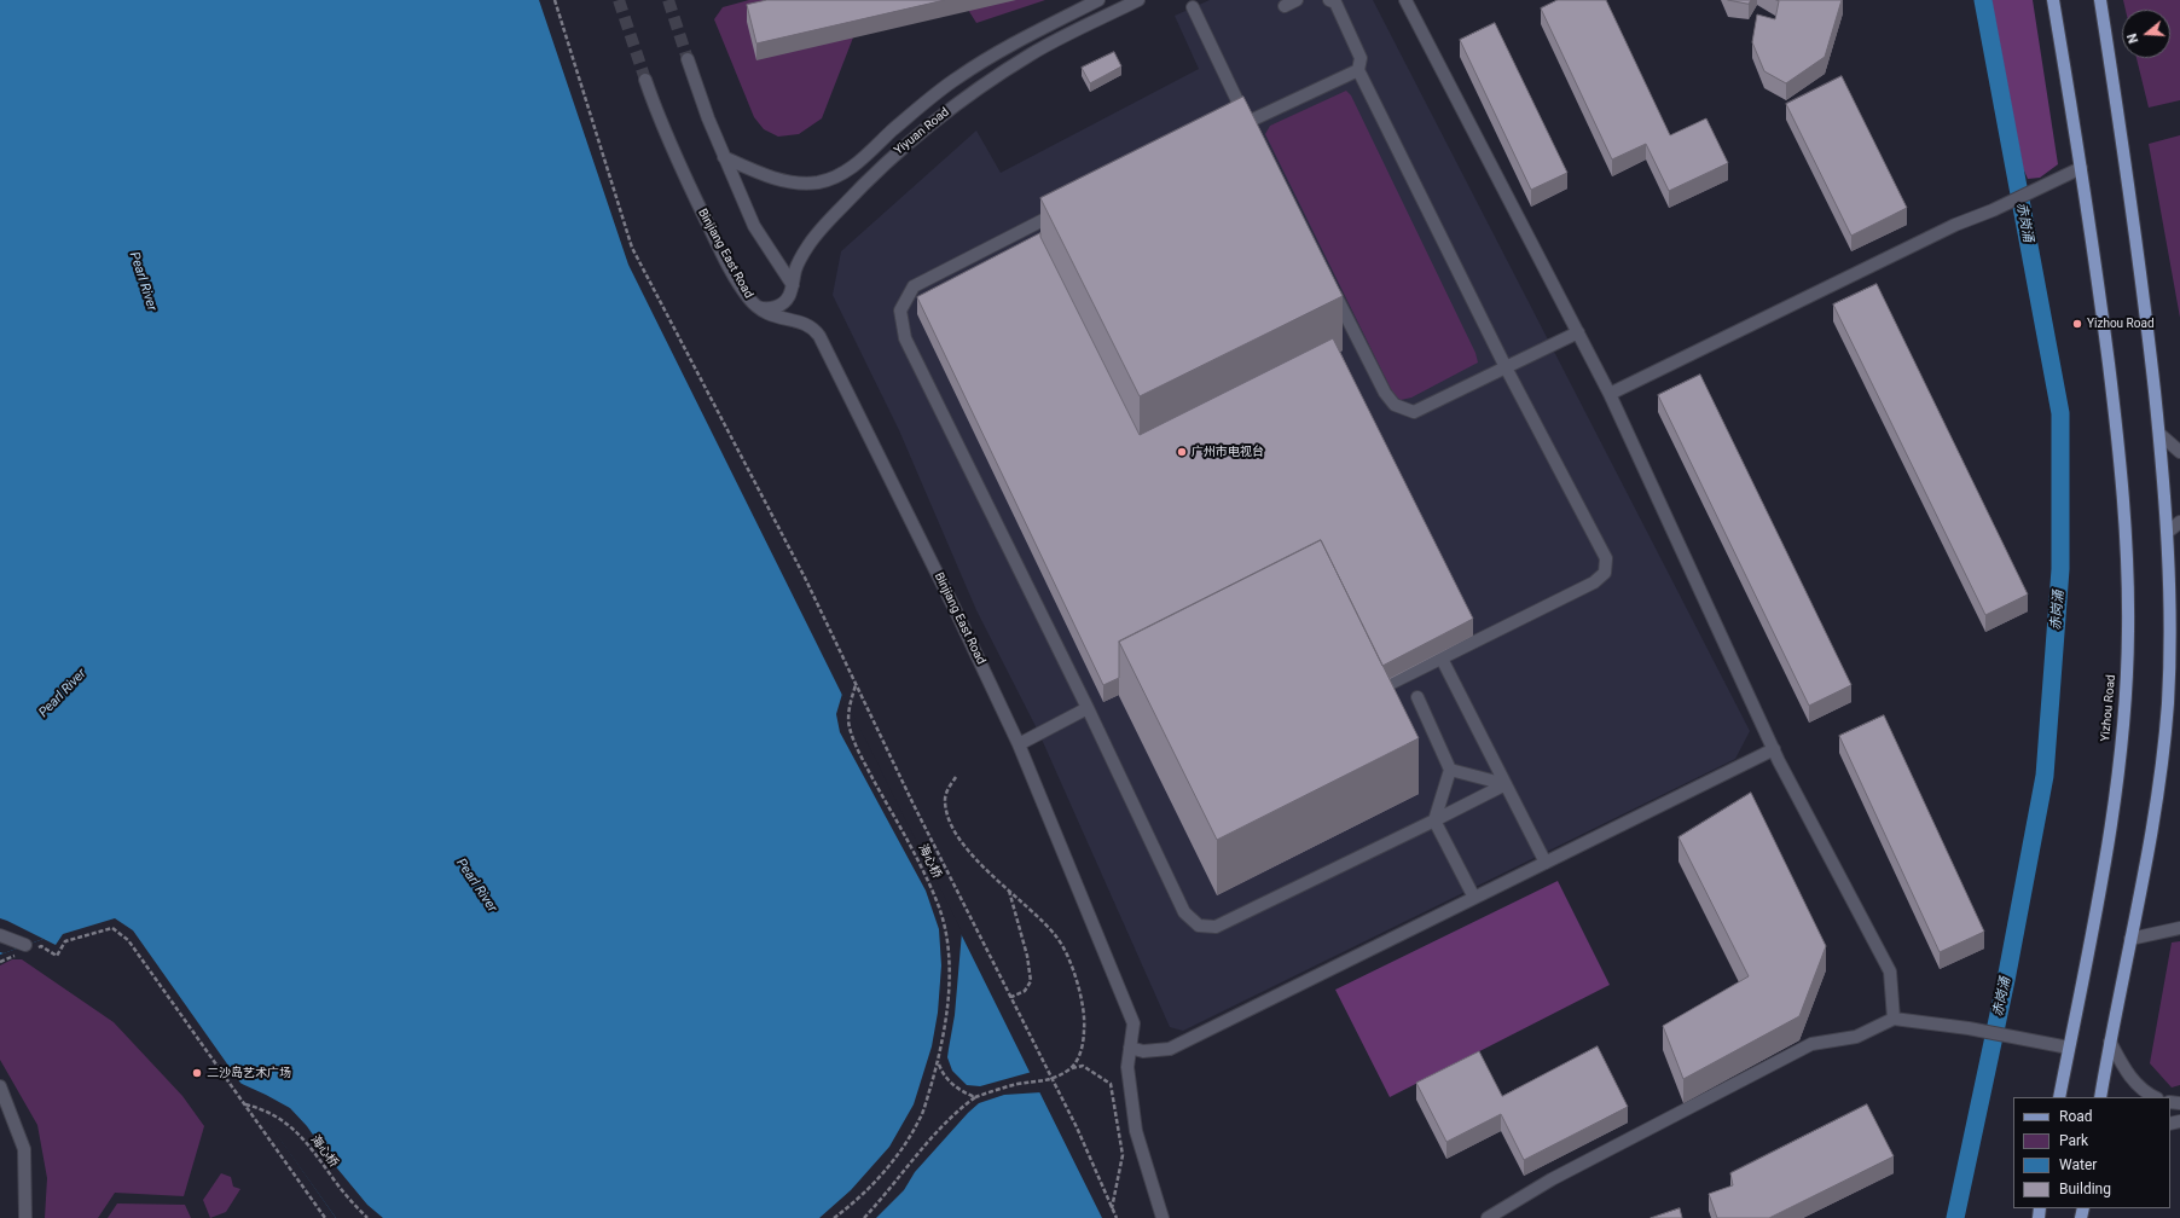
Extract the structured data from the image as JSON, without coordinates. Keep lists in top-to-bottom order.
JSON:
{
  "streets": {
    "main road": ["Yizhou Road"],
    "street": ["Yiyuan Road", "Binjiang East Road"],
    "path": ["海心桥"]
  },
  "crossings": [
    ["Yiyuan Road", "Binjiang East Road"]
  ],
  "water": ["赤岗涌", "Pearl River"],
  "places": ["Yizhou Road", "广州市电视台", "二沙岛艺术广场"],
  "legend": [
    "Road",
    "Park",
    "Water",
    "Building"
  ],
  "north": "left"
}
